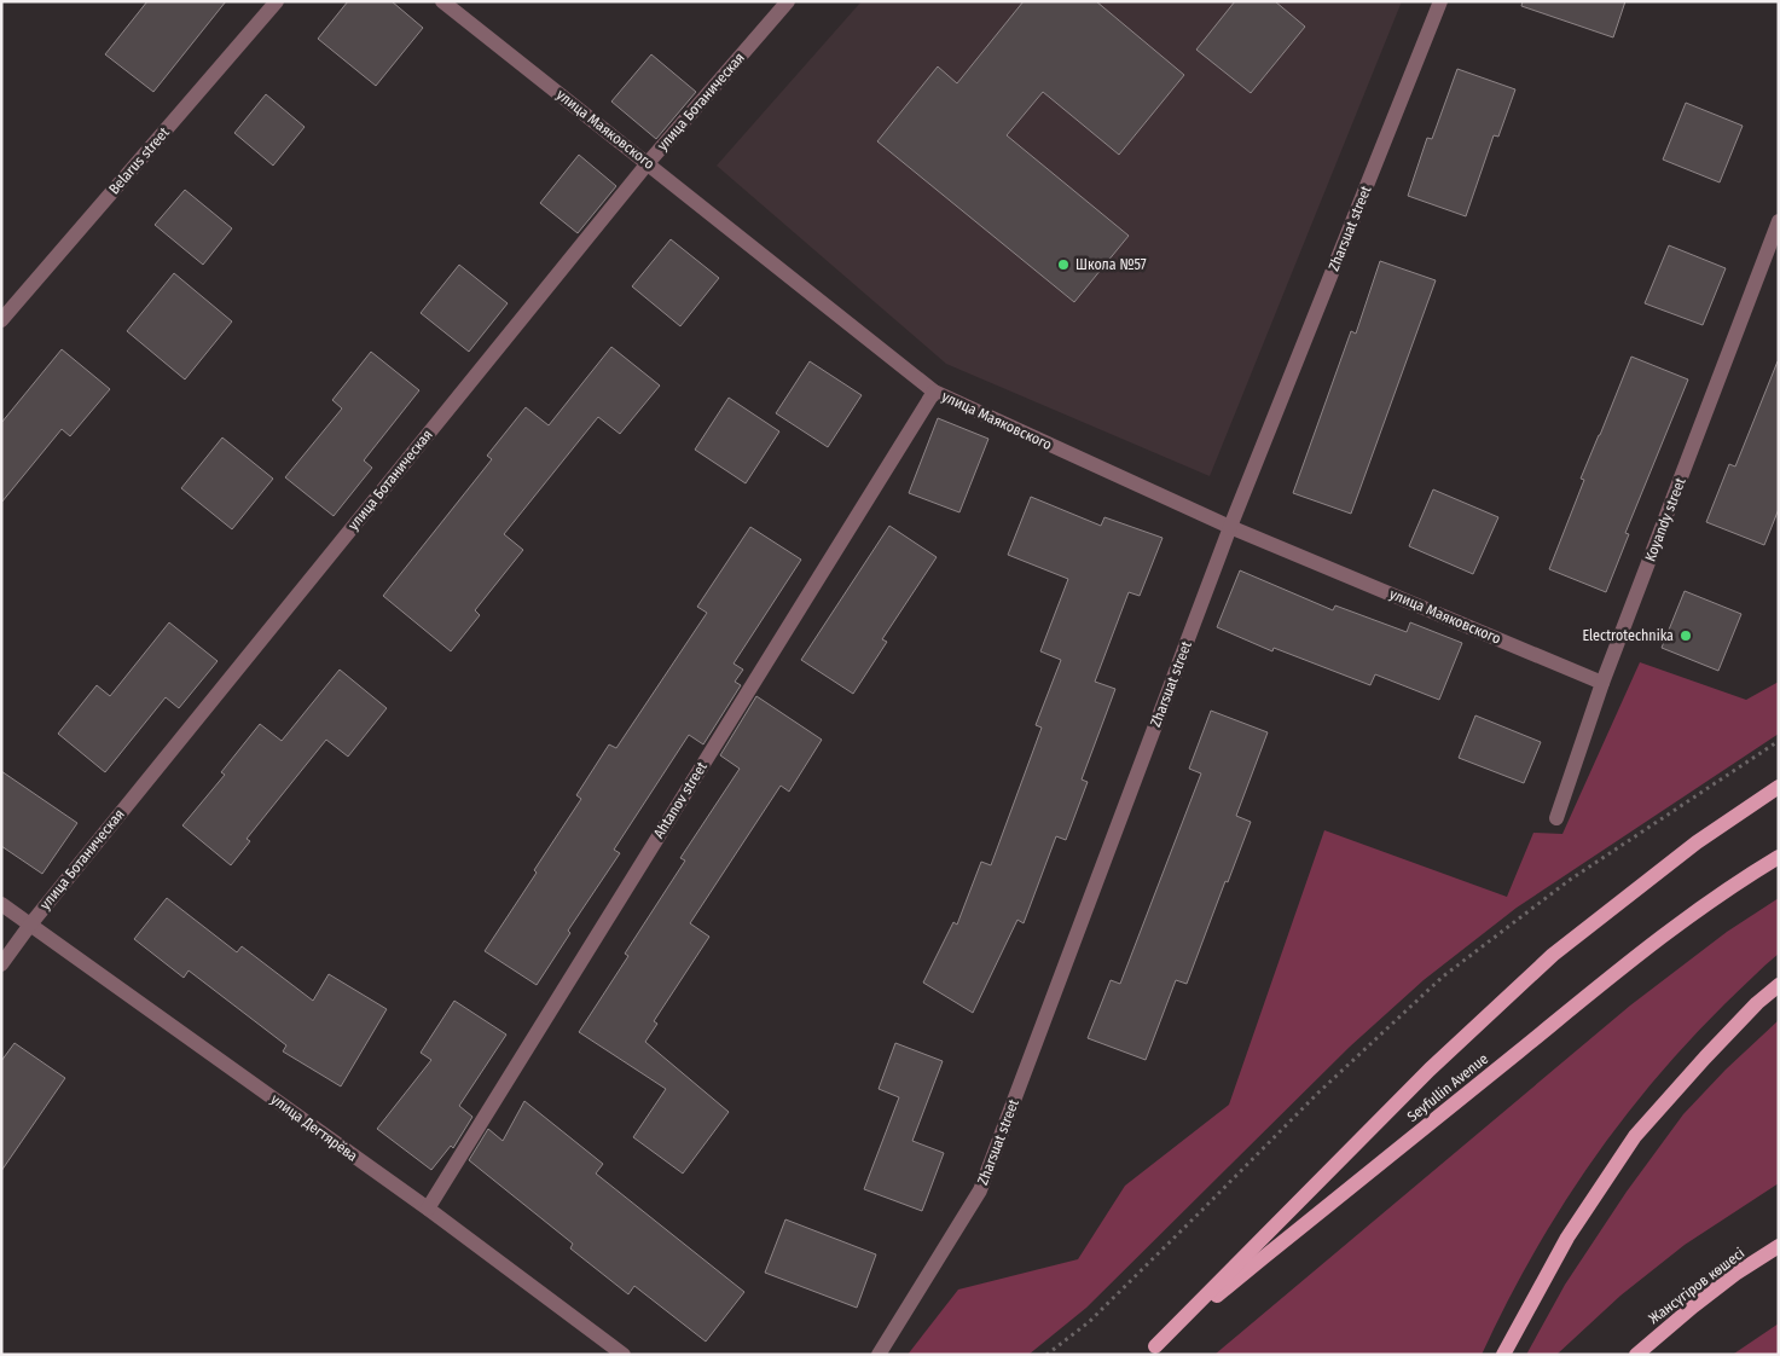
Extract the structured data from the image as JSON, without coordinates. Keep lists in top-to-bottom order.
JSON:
{
  "streets": {
    "main road": ["Seyfullin Avenue", "Жансүгіров көшесі"],
    "street": [
      "улица Ботаническая",
      "улица Маяковского",
      "Belarus street",
      "Zharsuat street",
      "Koyandy street",
      "Ahtanov street",
      "улица Дегтярёва"
    ]
  },
  "crossings": [
    ["улица Ботаническая", "улица Маяковского"],
    ["улица Ботаническая", "улица Дегтярёва"],
    ["улица Маяковского", "Zharsuat street"],
    ["улица Маяковского", "Koyandy street"],
    ["улица Маяковского", "Ahtanov street"],
    ["Ahtanov street", "улица Дегтярёва"]
  ],
  "places": ["Школа №57", "Electrotechnika"]
}
